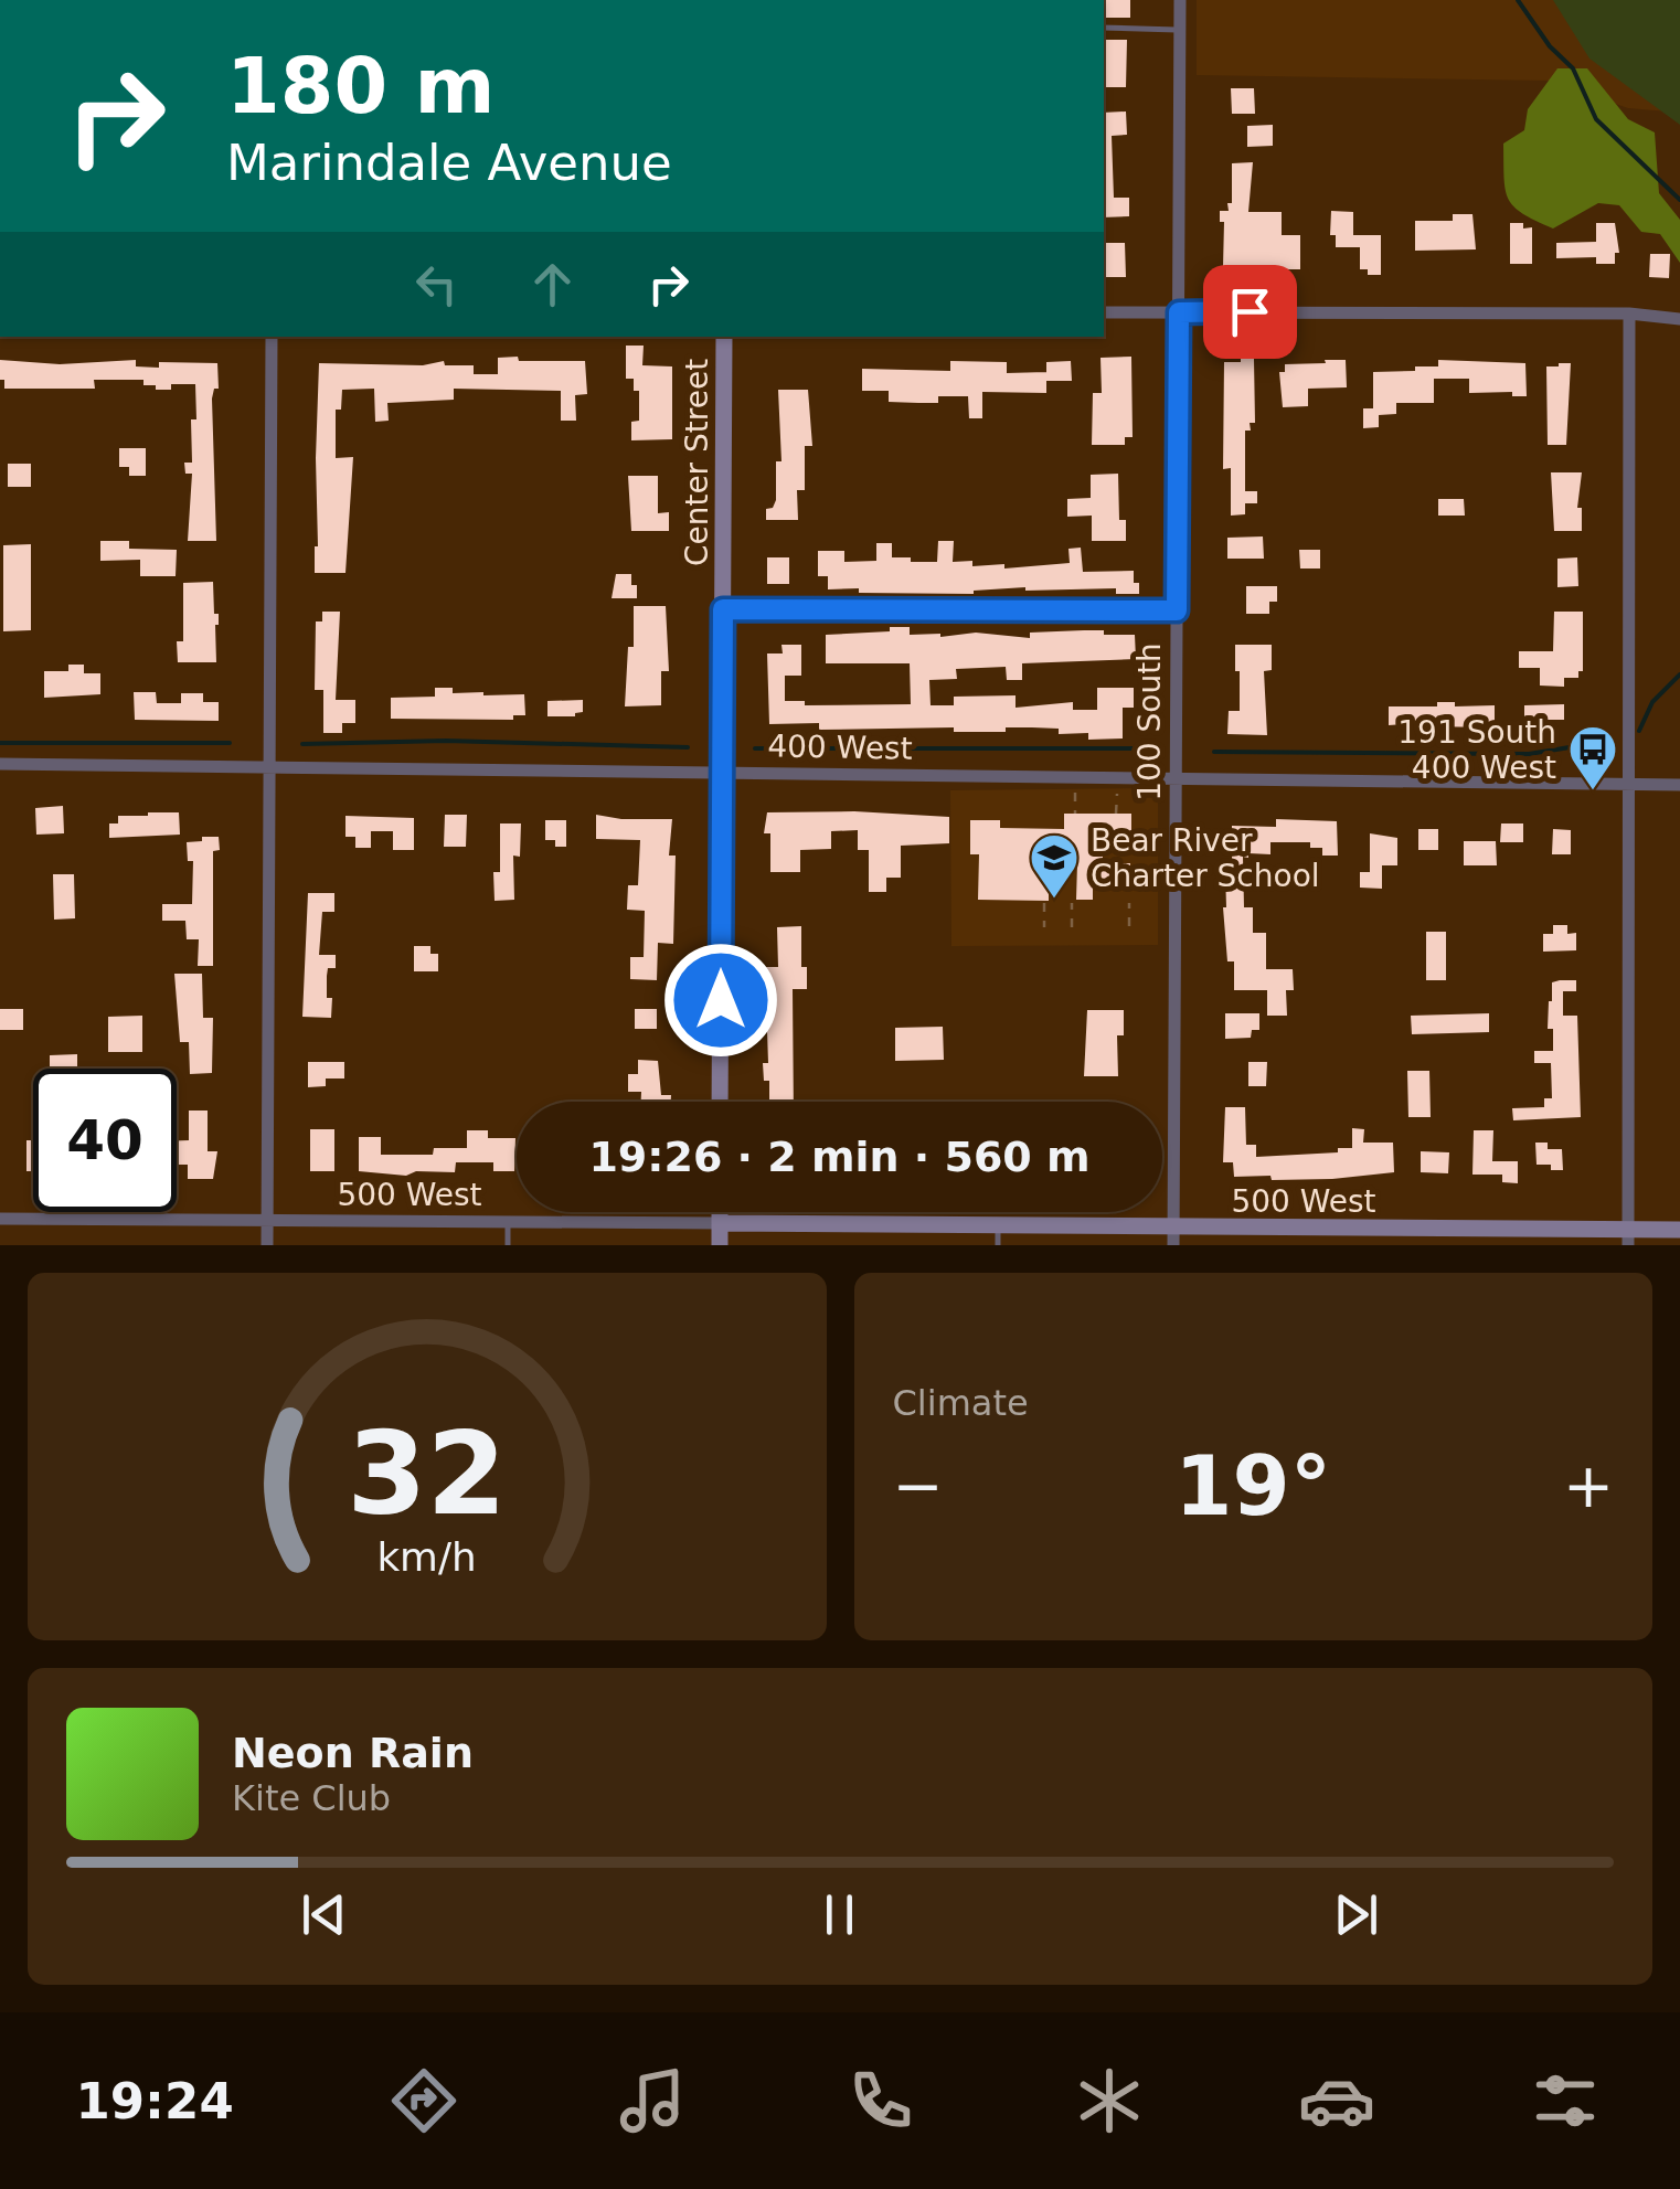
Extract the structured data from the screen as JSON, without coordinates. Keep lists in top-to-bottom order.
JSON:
{
  "streets": {
    "street": [
      "Center Street",
      "100 South",
      "400 West",
      "500 West"
    ]
  },
  "crossings": [
    ["Center Street", "400 West"],
    ["100 South", "400 West"],
    ["100 South", "500 West"]
  ],
  "places": {
    "bus stop": ["191 South 400 West"],
    "school or university": ["Bear River Charter School"]
  },
  "page": {
    "turn": ["180 m", "Marindale Avenue"],
    "limit": "40",
    "trip": "19:26 · 2 min · 560 m",
    "tile": "Climate",
    "heat": ["−", "19°", "+"],
    "song": ["Neon Rain", "Kite Club"],
    "tabs": "19:24",
    "gauge": ["32", "km/h"]
  }
}
